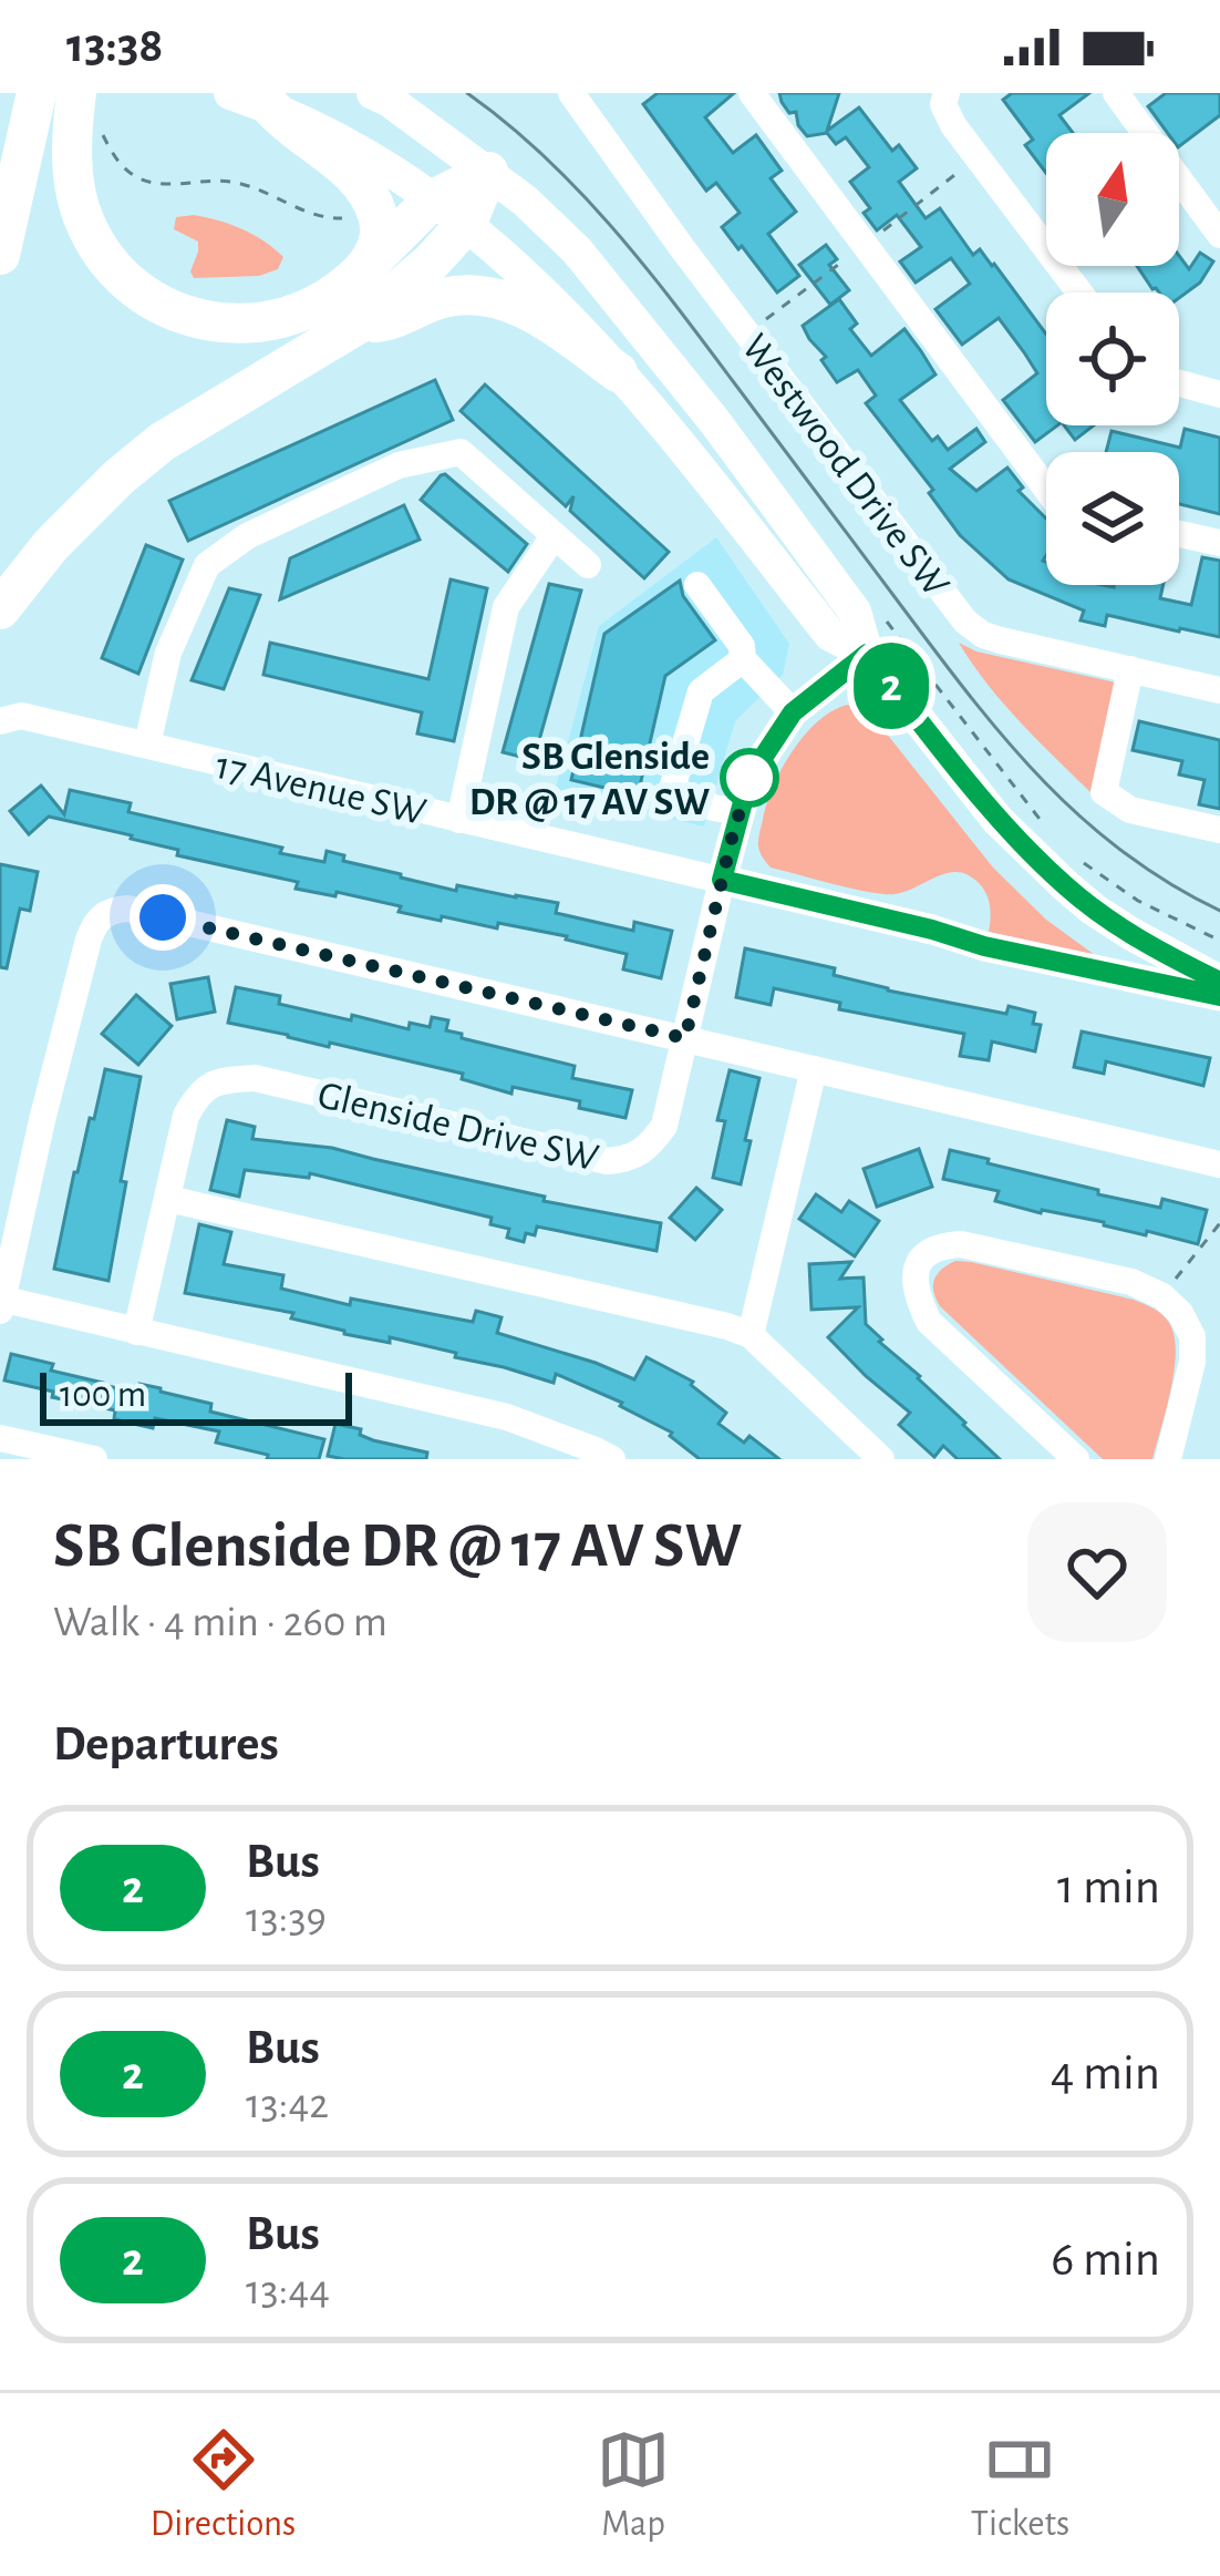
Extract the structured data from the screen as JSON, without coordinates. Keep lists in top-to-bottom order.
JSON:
{
  "streets": {
    "street": ["Westwood Drive SW", "17 Avenue SW", "Glenside Drive SW"]
  },
  "crossings": [
    ["17 Avenue SW", "Glenside Drive SW"]
  ],
  "places": ["SB Glenside DR @ 17 AV SW"],
  "lines": ["bus line 2"],
  "scale_bar": "100 m",
  "north": "top",
  "page": {
    "status": "13:38",
    "on_map": "2",
    "scale": "100 m",
    "heading": [
      ["SB Glenside DR @ 17 AV SW", "Walk · 4 min · 260 m"],
      "Departures"
    ],
    "list": [
      {
        "mark": "2",
        "name": "Bus",
        "note": "13:39",
        "value": "1 min"
      },
      {
        "mark": "2",
        "name": "Bus",
        "note": "13:42",
        "value": "4 min"
      },
      {
        "mark": "2",
        "name": "Bus",
        "note": "13:44",
        "value": "6 min"
      }
    ],
    "tabs": ["Directions", "Map", "Tickets"]
  }
}
